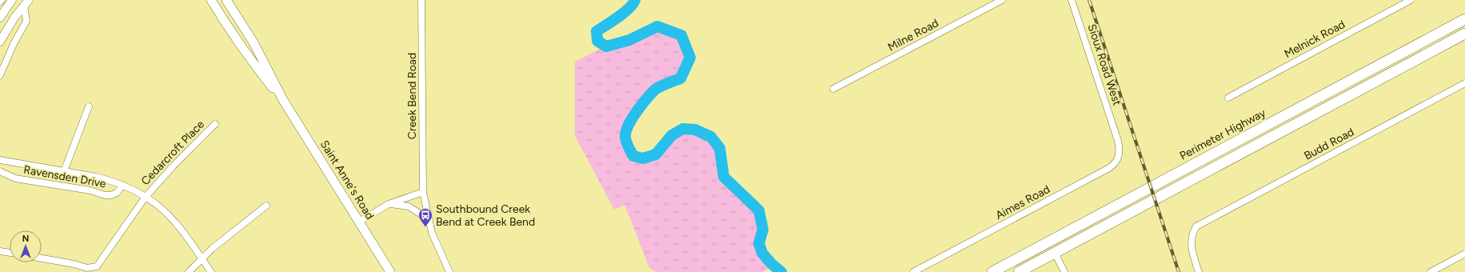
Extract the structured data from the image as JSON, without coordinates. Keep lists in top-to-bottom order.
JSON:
{
  "streets": {
    "highway": ["Perimeter Highway"],
    "main road": ["Saint Anne's Road"],
    "street": [
      "Milne Road",
      "Melnick Road",
      "Sioux Road West",
      "Creek Bend Road",
      "Budd Road",
      "Cedarcroft Place",
      "Ravensden Drive",
      "Aimes Road"
    ]
  },
  "crossings": [
    ["Sioux Road West", "Aimes Road"],
    ["Cedarcroft Place", "Ravensden Drive"]
  ],
  "places": {
    "bus stop": ["Southbound Creek Bend at Creek Bend"]
  },
  "north": "top"
}
